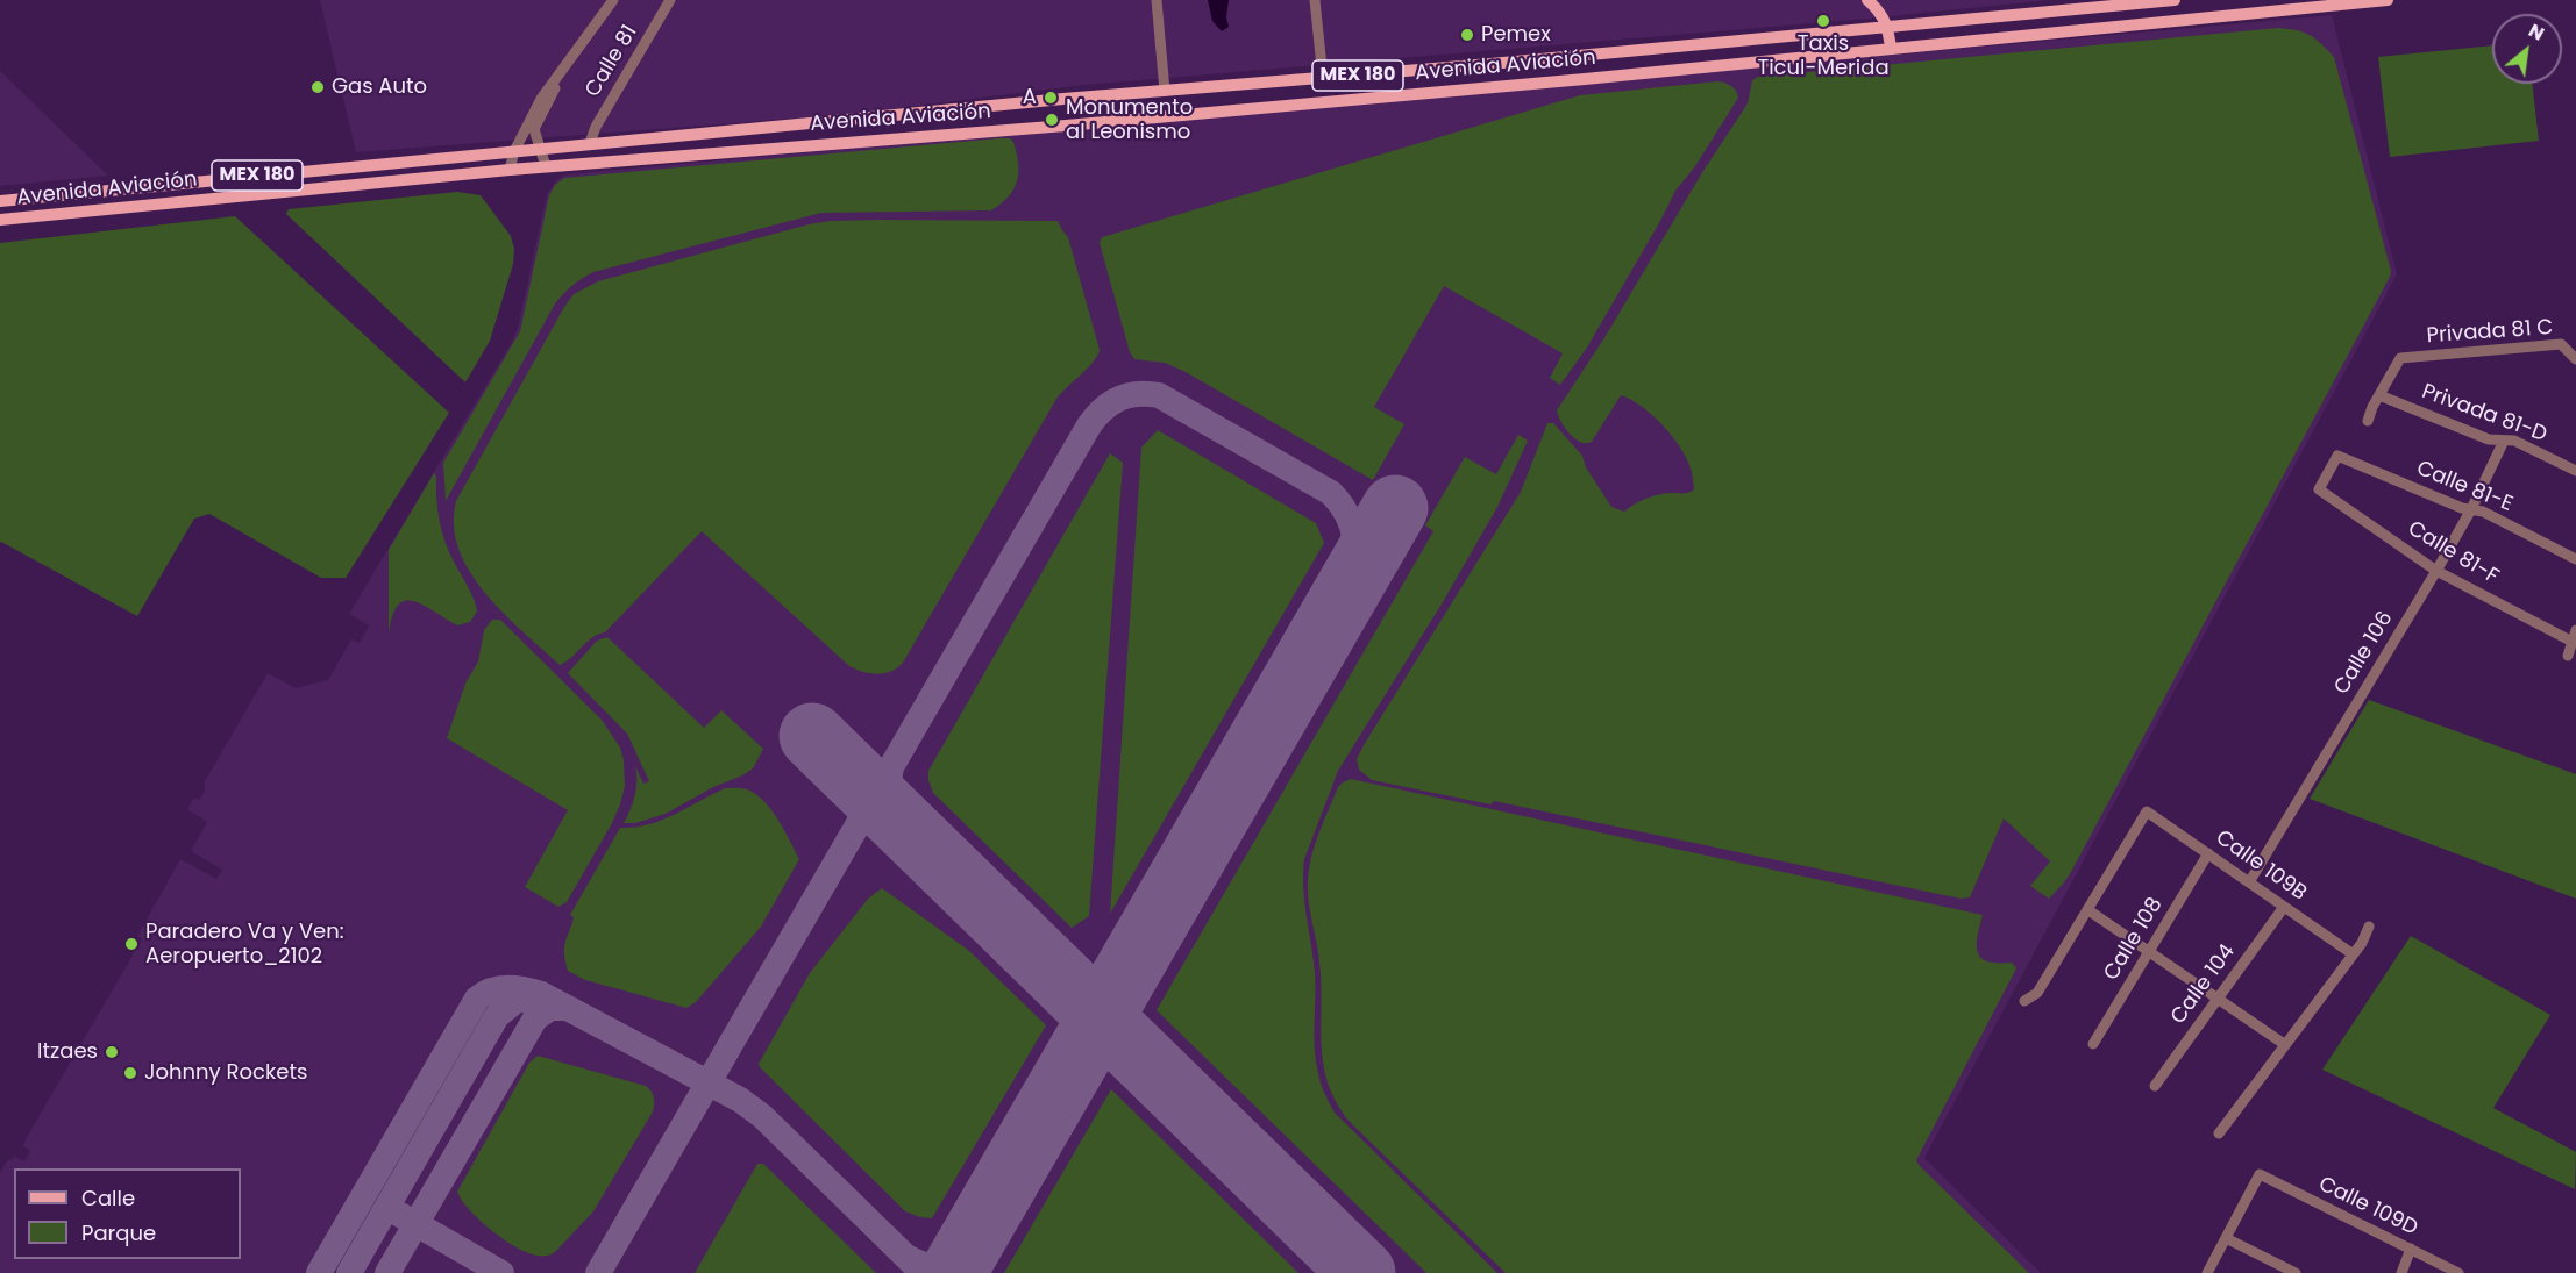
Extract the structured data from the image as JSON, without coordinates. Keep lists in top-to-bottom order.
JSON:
{
  "streets": {
    "main road": ["Avenida Aviación", "MEX 180"],
    "street": [
      "Calle 81",
      "Privada 81 C",
      "Privada 81-D",
      "Calle 81-E",
      "Calle 81-F",
      "Calle 106",
      "Calle 109B",
      "Calle 108",
      "Calle 104",
      "Calle 109D"
    ]
  },
  "crossings": [
    ["Calle 81", "Avenida Aviación"],
    ["Privada 81 C", "Privada 81-D"],
    ["Privada 81-D", "Calle 106"],
    ["Calle 81-E", "Calle 81-F"],
    ["Calle 81-E", "Calle 106"],
    ["Calle 81-F", "Calle 106"],
    ["Calle 106", "Calle 109B"],
    ["Calle 109B", "Calle 108"],
    ["Calle 109B", "Calle 104"]
  ],
  "places": [
    "Taxis Ticul-Merida",
    "Pemex",
    "Gas Auto",
    "A",
    "Monumento al Leonismo",
    "Paradero Va y Ven: Aeropuerto_2102",
    "Itzaes",
    "Johnny Rockets"
  ],
  "legend": ["Calle", "Parque"],
  "north": "top right"
}
